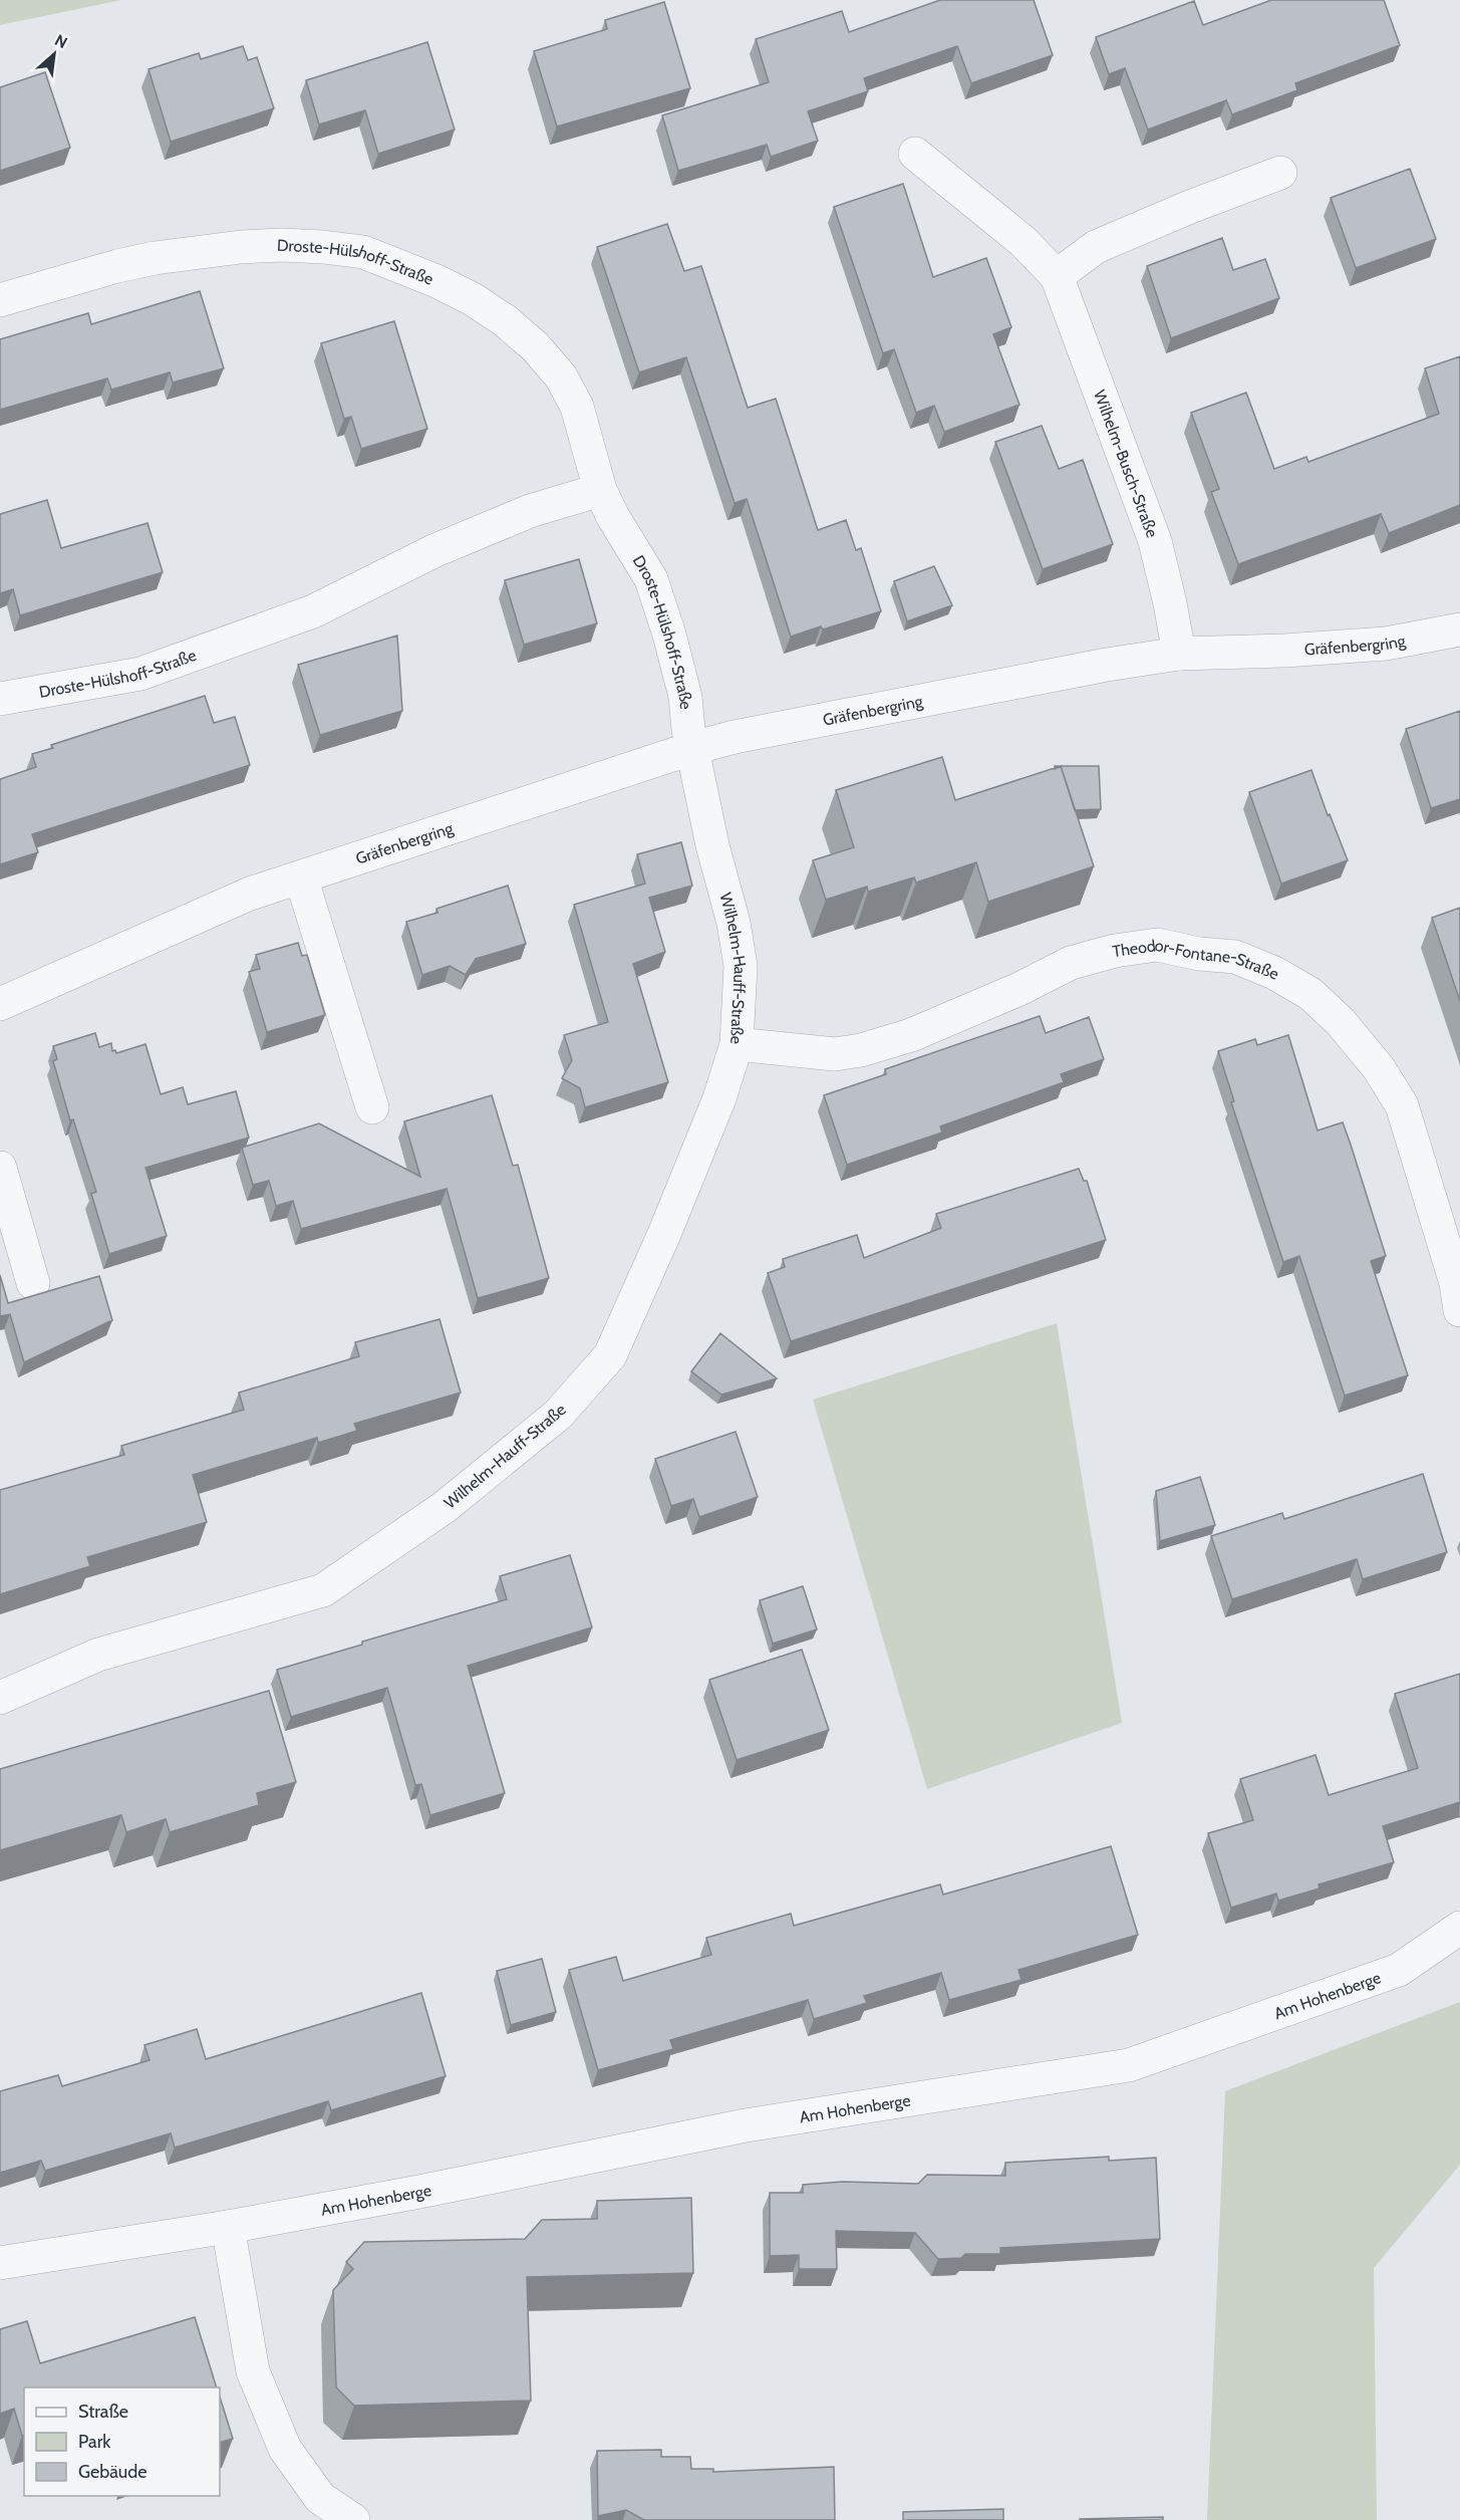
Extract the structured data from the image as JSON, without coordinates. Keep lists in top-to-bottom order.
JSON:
{
  "streets": {
    "street": [
      "Droste-Hülshoff-Straße",
      "Wilhelm-Busch-Straße",
      "Gräfenbergring",
      "Theodor-Fontane-Straße",
      "Wilhelm-Hauff-Straße",
      "Am Hohenberge"
    ]
  },
  "crossings": [
    ["Droste-Hülshoff-Straße", "Gräfenbergring"],
    ["Droste-Hülshoff-Straße", "Wilhelm-Hauff-Straße"],
    ["Wilhelm-Busch-Straße", "Gräfenbergring"],
    ["Gräfenbergring", "Wilhelm-Hauff-Straße"],
    ["Theodor-Fontane-Straße", "Wilhelm-Hauff-Straße"]
  ],
  "legend": ["Straße", "Park", "Gebäude"],
  "north": "top right"
}
